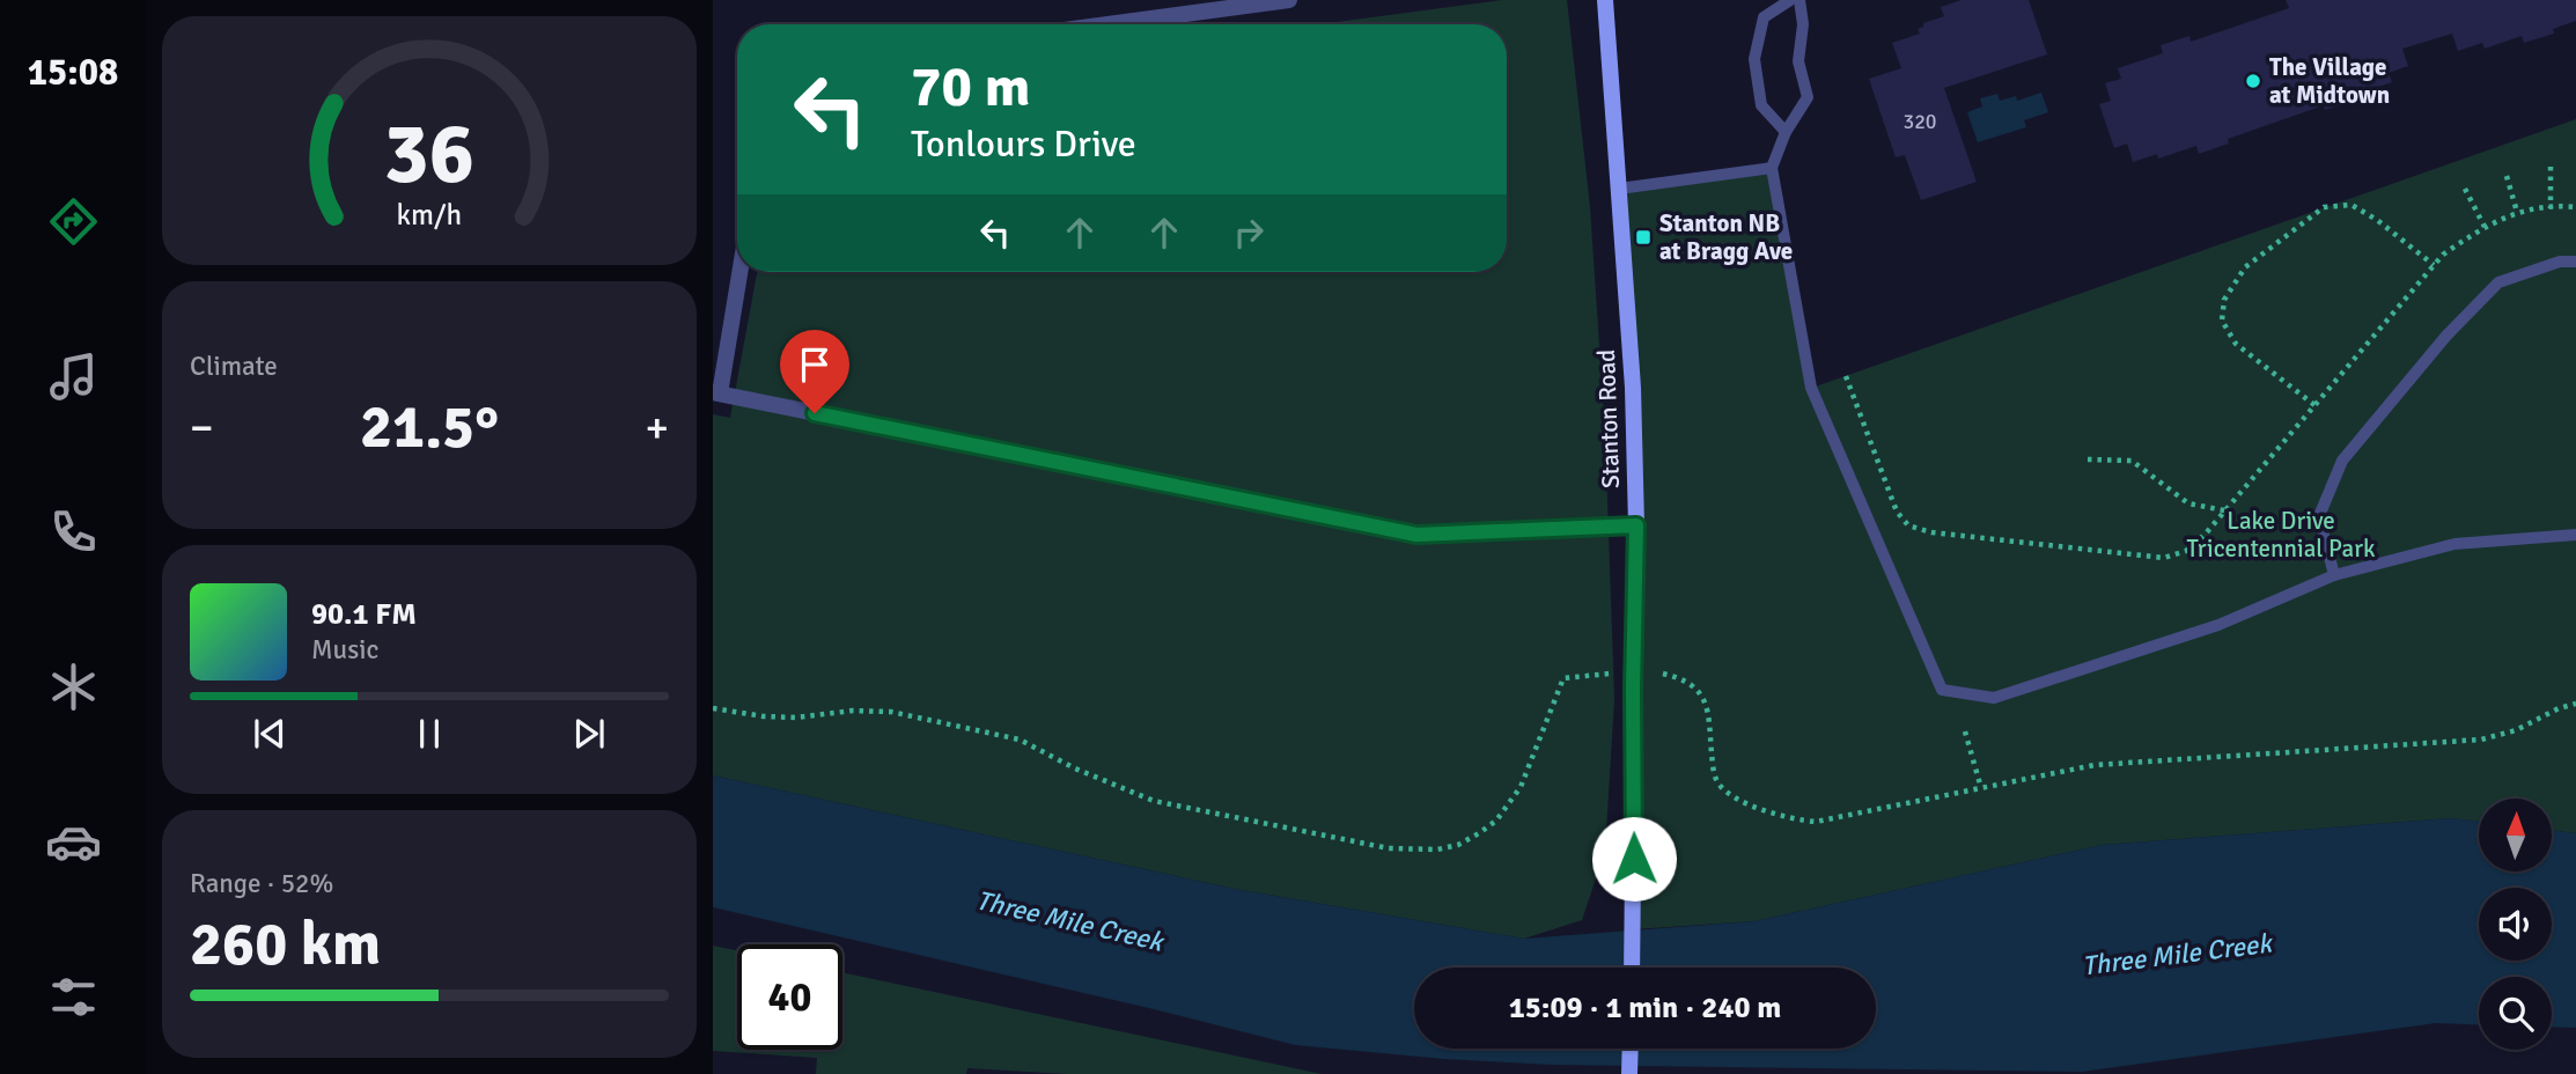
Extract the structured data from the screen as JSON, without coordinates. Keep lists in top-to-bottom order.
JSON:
{
  "streets": {
    "street": ["Stanton Road"]
  },
  "water": ["Three Mile Creek"],
  "parks": ["Lake Drive Tricentennial Park"],
  "places": {
    "other": ["The Village at Midtown"],
    "transit": ["Stanton NB at Bragg Ave"]
  },
  "house_numbers": ["320"],
  "north": "top",
  "page": {
    "tabs": "15:08",
    "turn": ["70 m", "Tonlours Drive"],
    "tile": [
      "Climate",
      ["Range · 52%", "260 km"]
    ],
    "heat": ["−", "21.5°", "+"],
    "song": ["90.1 FM", "Music"],
    "limit": "40",
    "trip": "15:09 · 1 min · 240 m",
    "gauge": ["36", "km/h"]
  }
}
